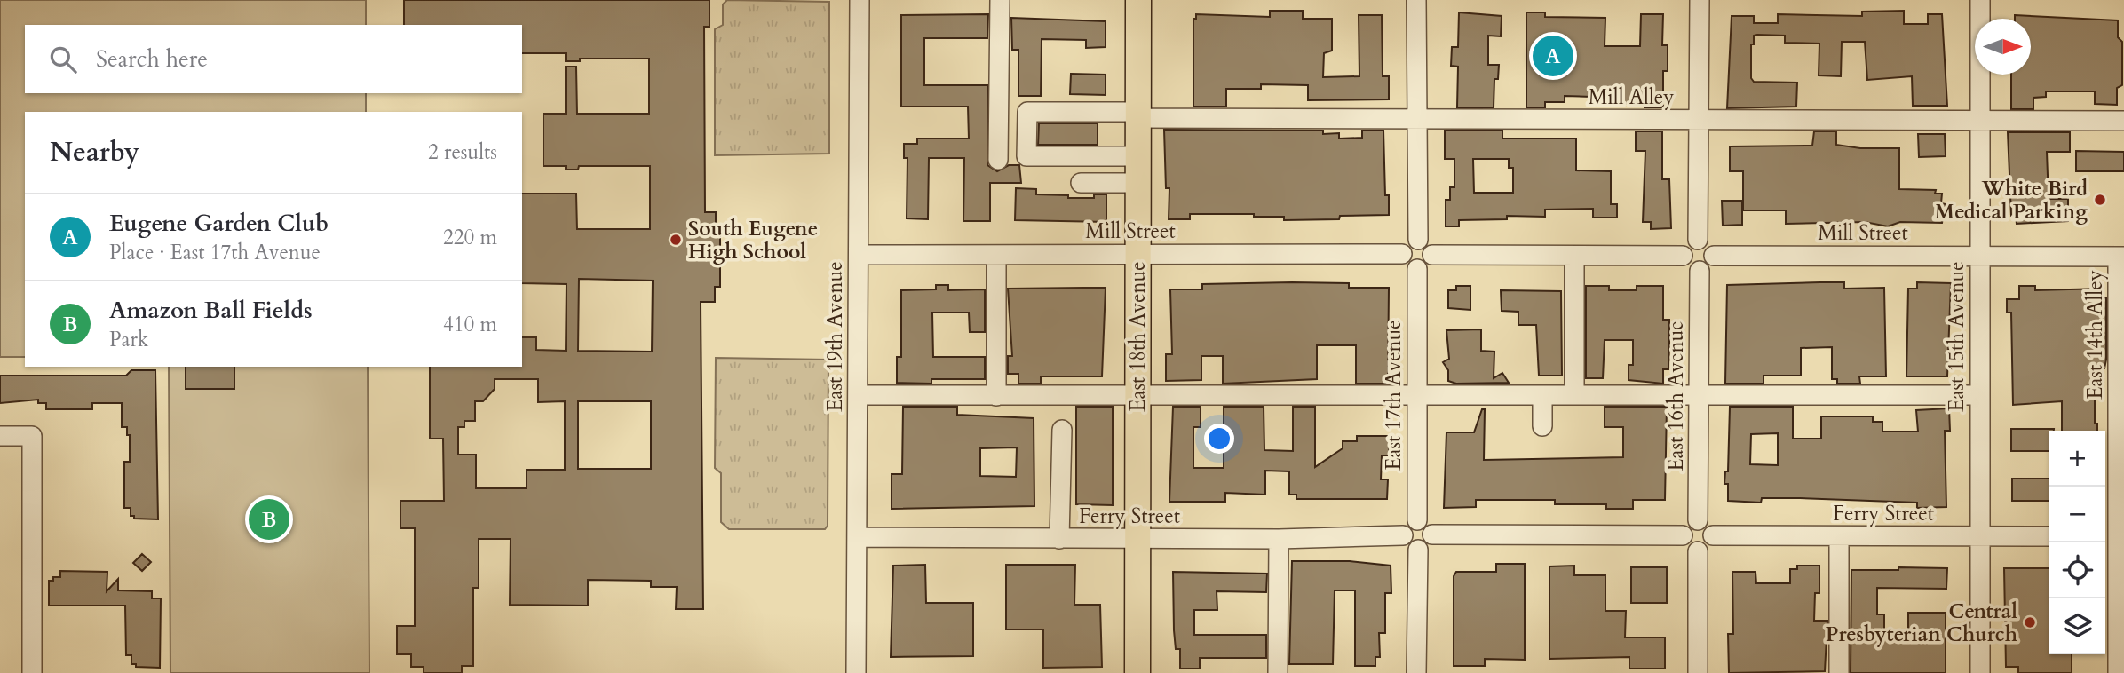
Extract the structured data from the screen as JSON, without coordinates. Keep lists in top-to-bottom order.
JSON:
{
  "streets": {
    "main road": ["East 18th Avenue"],
    "street": [
      "Mill Alley",
      "Mill Street",
      "East 14th Alley",
      "East 19th Avenue",
      "East 15th Avenue",
      "East 17th Avenue",
      "East 16th Avenue",
      "Ferry Street"
    ]
  },
  "crossings": [
    ["Mill Alley", "East 18th Avenue"],
    ["Mill Alley", "East 15th Avenue"],
    ["Mill Street", "East 14th Alley"],
    ["Mill Street", "East 19th Avenue"],
    ["Mill Street", "East 18th Avenue"],
    ["Mill Street", "East 15th Avenue"],
    ["Mill Street", "East 17th Avenue"],
    ["Mill Street", "East 16th Avenue"],
    ["East 19th Avenue", "Ferry Street"],
    ["East 18th Avenue", "Ferry Street"],
    ["East 15th Avenue", "Ferry Street"],
    ["East 17th Avenue", "Ferry Street"],
    ["East 16th Avenue", "Ferry Street"]
  ],
  "places": ["White Bird Medical Parking", "South Eugene High School", "Central Presbyterian Church"],
  "north": "right",
  "page": {
    "search": "Search here",
    "pins": ["A", "B"],
    "heading": ["Nearby", "2 results"],
    "list": [
      {
        "mark": "A",
        "name": "Eugene Garden Club",
        "note": "Place · East 17th Avenue",
        "value": "220 m"
      },
      {
        "mark": "B",
        "name": "Amazon Ball Fields",
        "note": "Park",
        "value": "410 m"
      }
    ],
    "map_buttons": ["+", "−"]
  }
}
